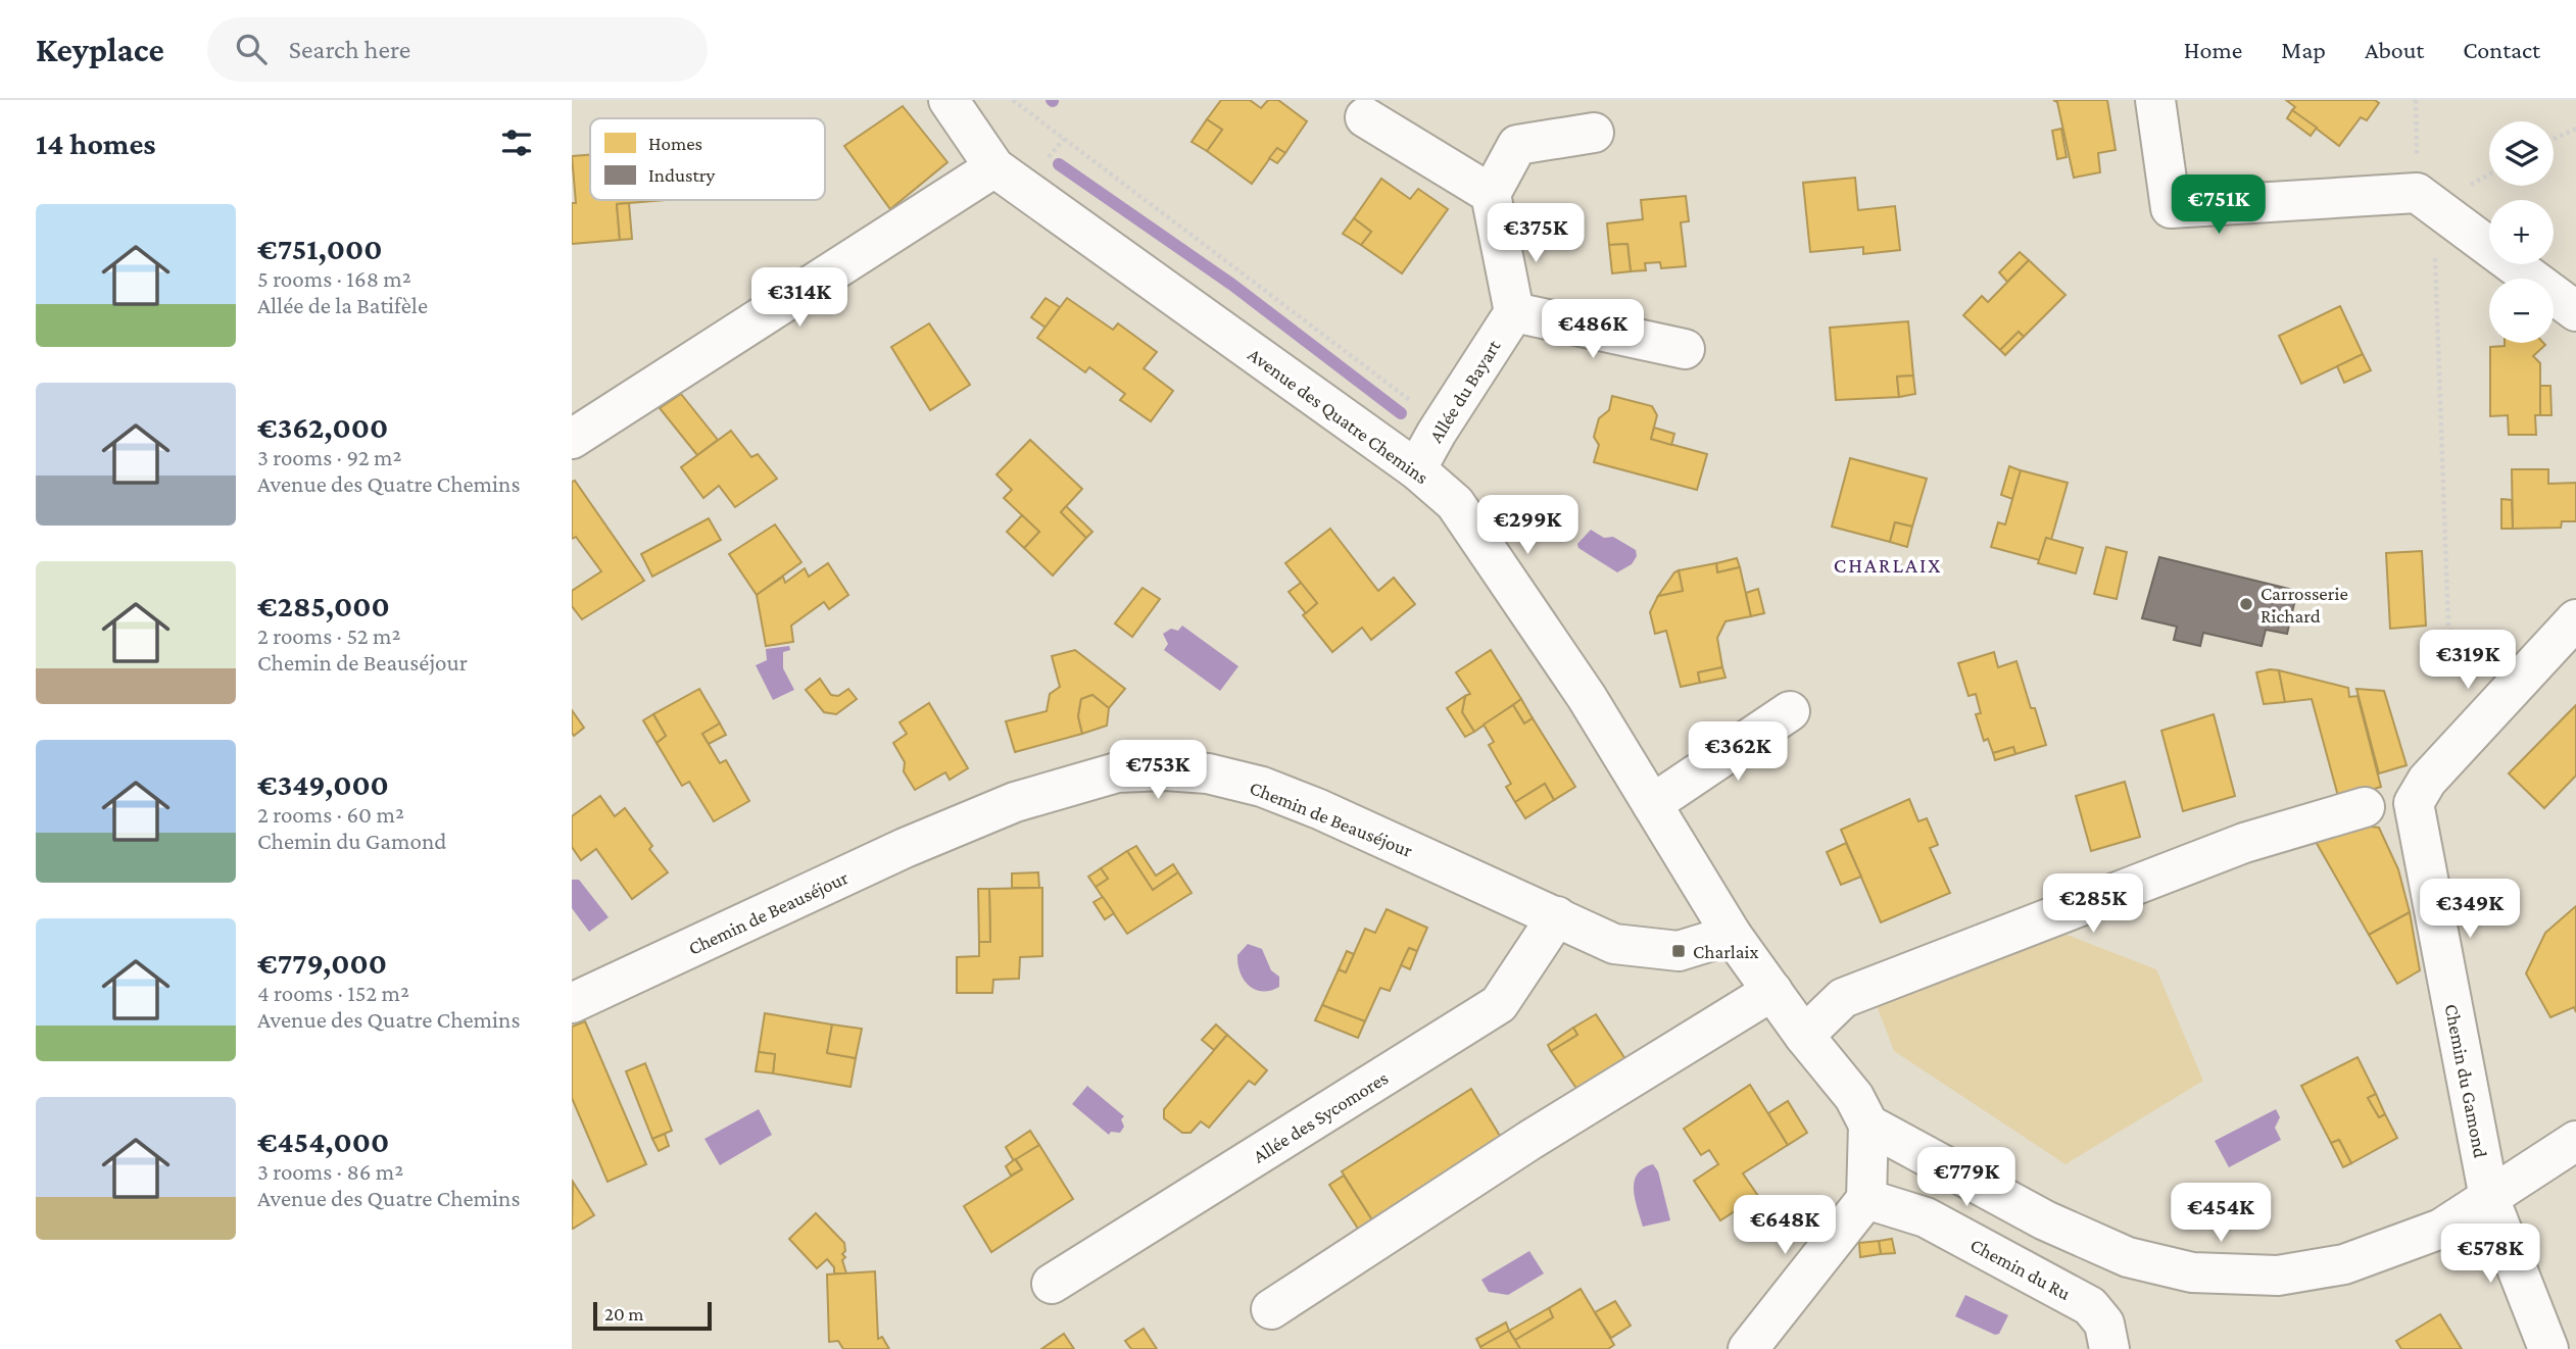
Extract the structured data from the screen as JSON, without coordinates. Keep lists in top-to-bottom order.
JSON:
{
  "streets": {
    "street": [
      "Allée du Bayart",
      "Avenue des Quatre Chemins",
      "Chemin de Beauséjour",
      "Chemin du Gamond",
      "Allée des Sycomores",
      "Chemin du Ru"
    ]
  },
  "crossings": [
    ["Allée du Bayart", "Avenue des Quatre Chemins"],
    ["Avenue des Quatre Chemins", "Chemin de Beauséjour"],
    ["Chemin de Beauséjour", "Allée des Sycomores"]
  ],
  "districts": ["CHARLAIX"],
  "places": {
    "other": ["Carrosserie Richard"],
    "transit": ["Charlaix"]
  },
  "legend": ["Homes", "Industry"],
  "scale_bar": "20 m",
  "page": {
    "header": "Keyplace",
    "search": "Search here",
    "nav": [
      "Home",
      "Map",
      "About",
      "Contact"
    ],
    "heading": "14 homes",
    "map_buttons": ["+", "−"],
    "price": [
      "€751K",
      "€375K",
      "€314K",
      "€486K",
      "€299K",
      "€319K",
      "€362K",
      "€753K",
      "€285K",
      "€349K",
      "€779K",
      "€454K",
      "€648K",
      "€578K"
    ],
    "list": [
      {
        "name": "€751,000",
        "note": "5 rooms · 168 m² · Allée de la Batifèle"
      },
      {
        "name": "€362,000",
        "note": "3 rooms · 92 m² · Avenue des Quatre Chemins"
      },
      {
        "name": "€285,000",
        "note": "2 rooms · 52 m² · Chemin de Beauséjour"
      },
      {
        "name": "€349,000",
        "note": "2 rooms · 60 m² · Chemin du Gamond"
      },
      {
        "name": "€779,000",
        "note": "4 rooms · 152 m² · Avenue des Quatre Chemins"
      },
      {
        "name": "€454,000",
        "note": "3 rooms · 86 m² · Avenue des Quatre Chemins"
      }
    ],
    "scale": "20 m"
  }
}
